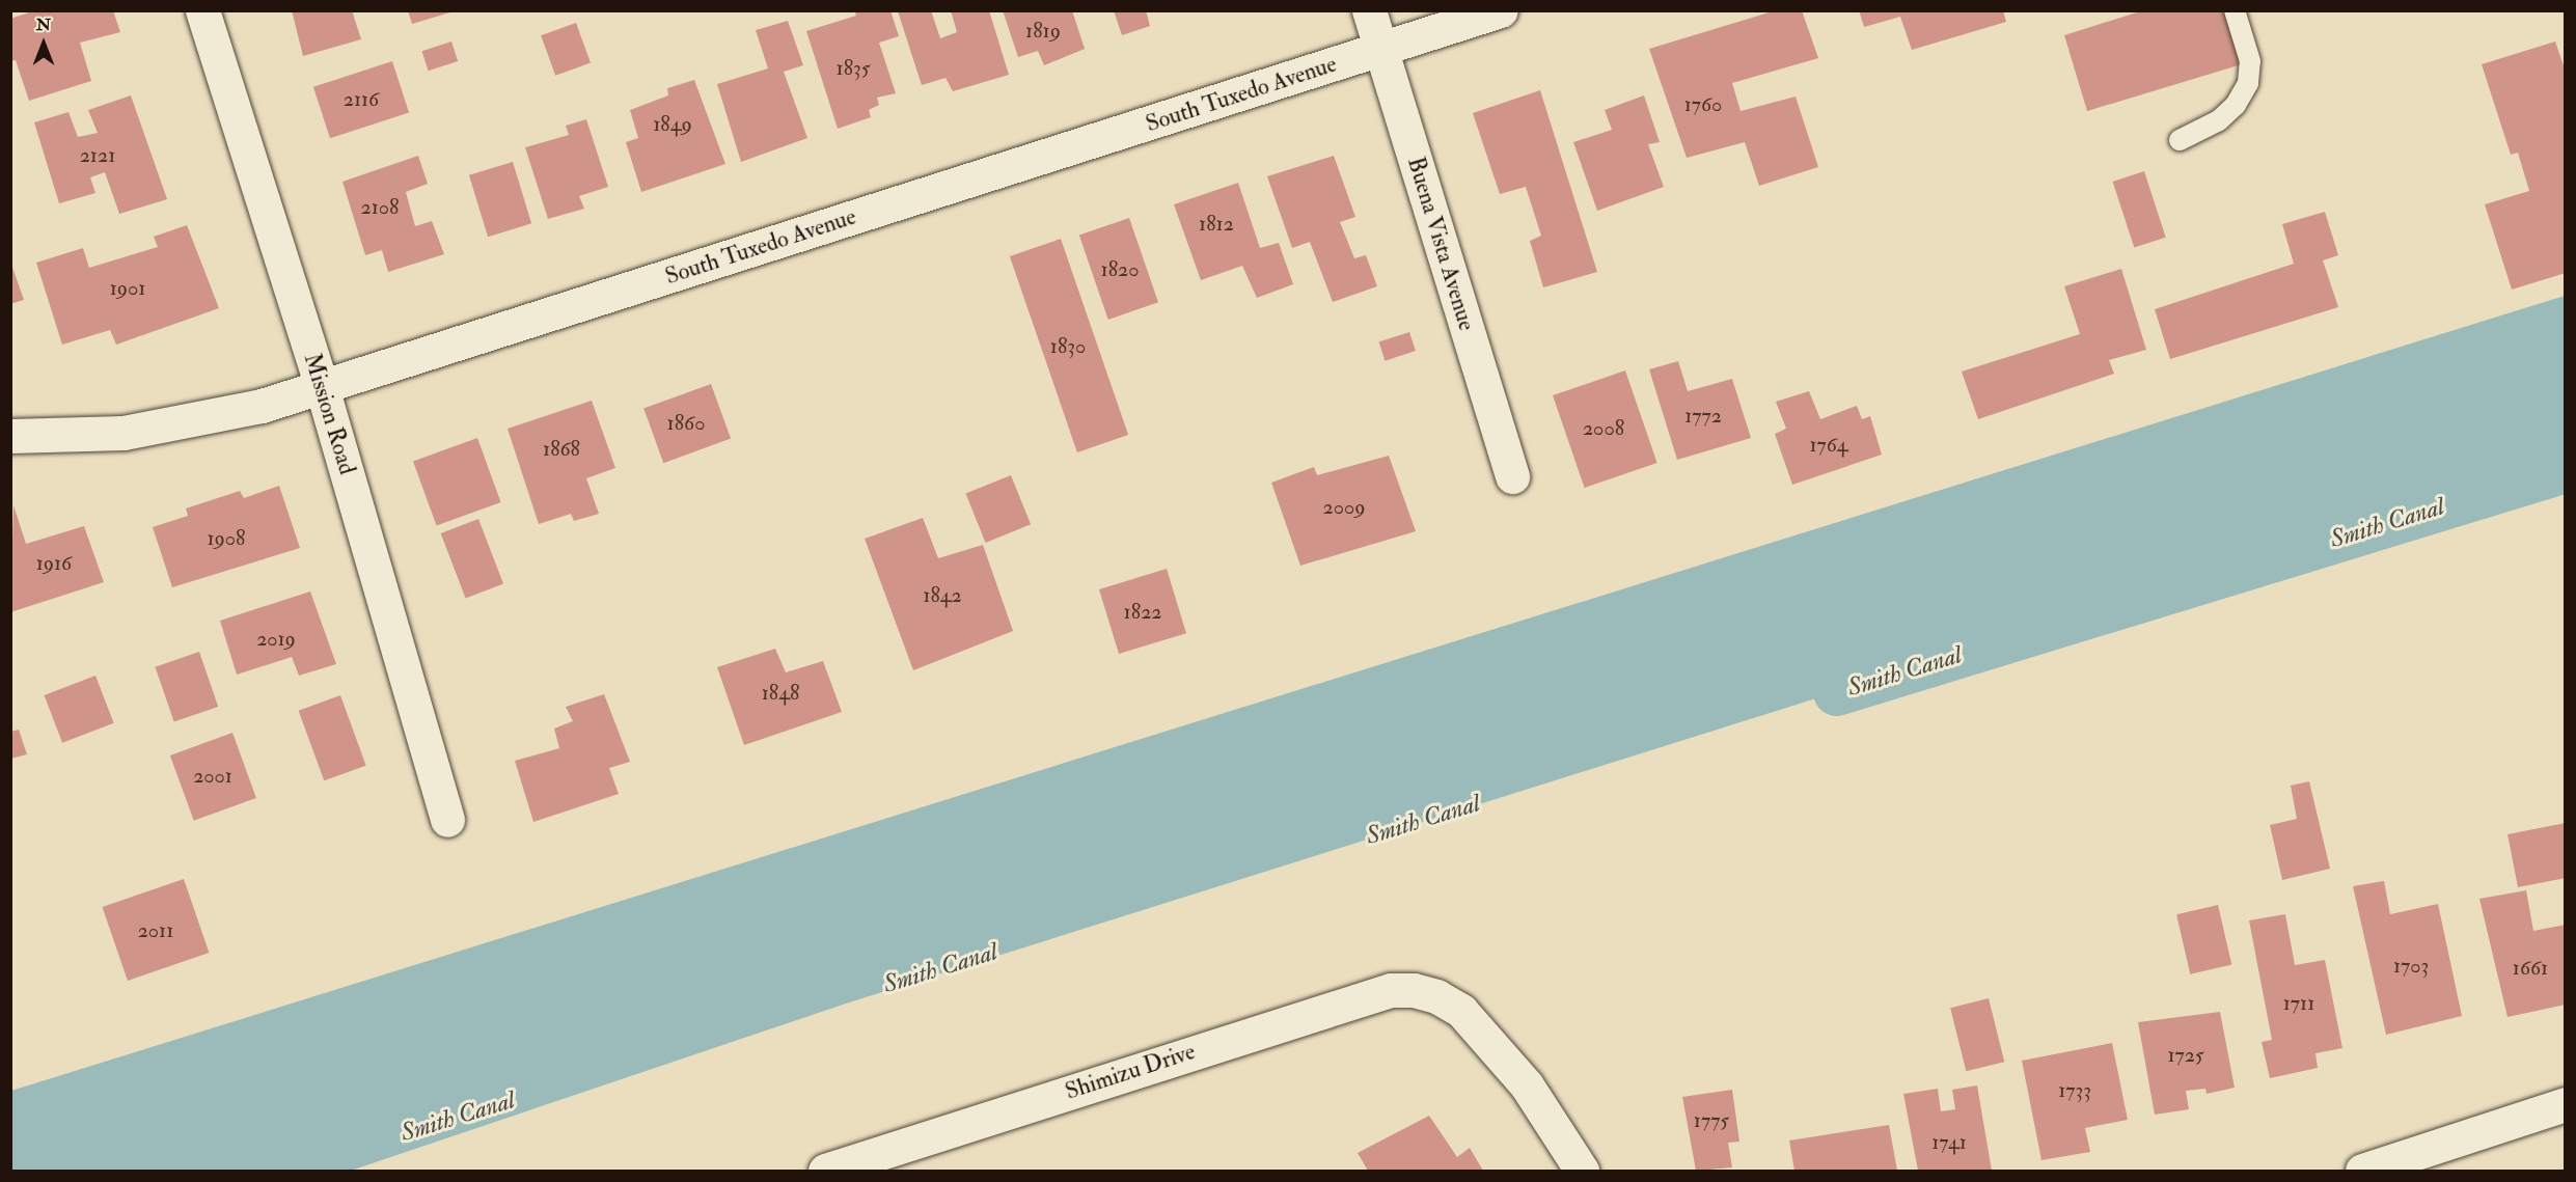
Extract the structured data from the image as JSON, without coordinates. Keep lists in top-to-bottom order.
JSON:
{
  "streets": {
    "street": [
      "South Tuxedo Avenue",
      "Buena Vista Avenue",
      "Mission Road",
      "Shimizu Drive"
    ]
  },
  "crossings": [
    ["South Tuxedo Avenue", "Buena Vista Avenue"],
    ["South Tuxedo Avenue", "Mission Road"]
  ],
  "water": ["Smith Canal"],
  "house_numbers": [
    "1819",
    "1835",
    "2116",
    "1760",
    "1849",
    "2121",
    "2108",
    "1812",
    "1820",
    "1901",
    "1830",
    "1772",
    "1860",
    "2008",
    "1764",
    "1868",
    "2009",
    "1908",
    "1916",
    "1842",
    "1822",
    "2019",
    "1848",
    "2001",
    "2011",
    "1703",
    "1661",
    "1711",
    "1725",
    "1733",
    "1775",
    "1741"
  ],
  "north": "top"
}
